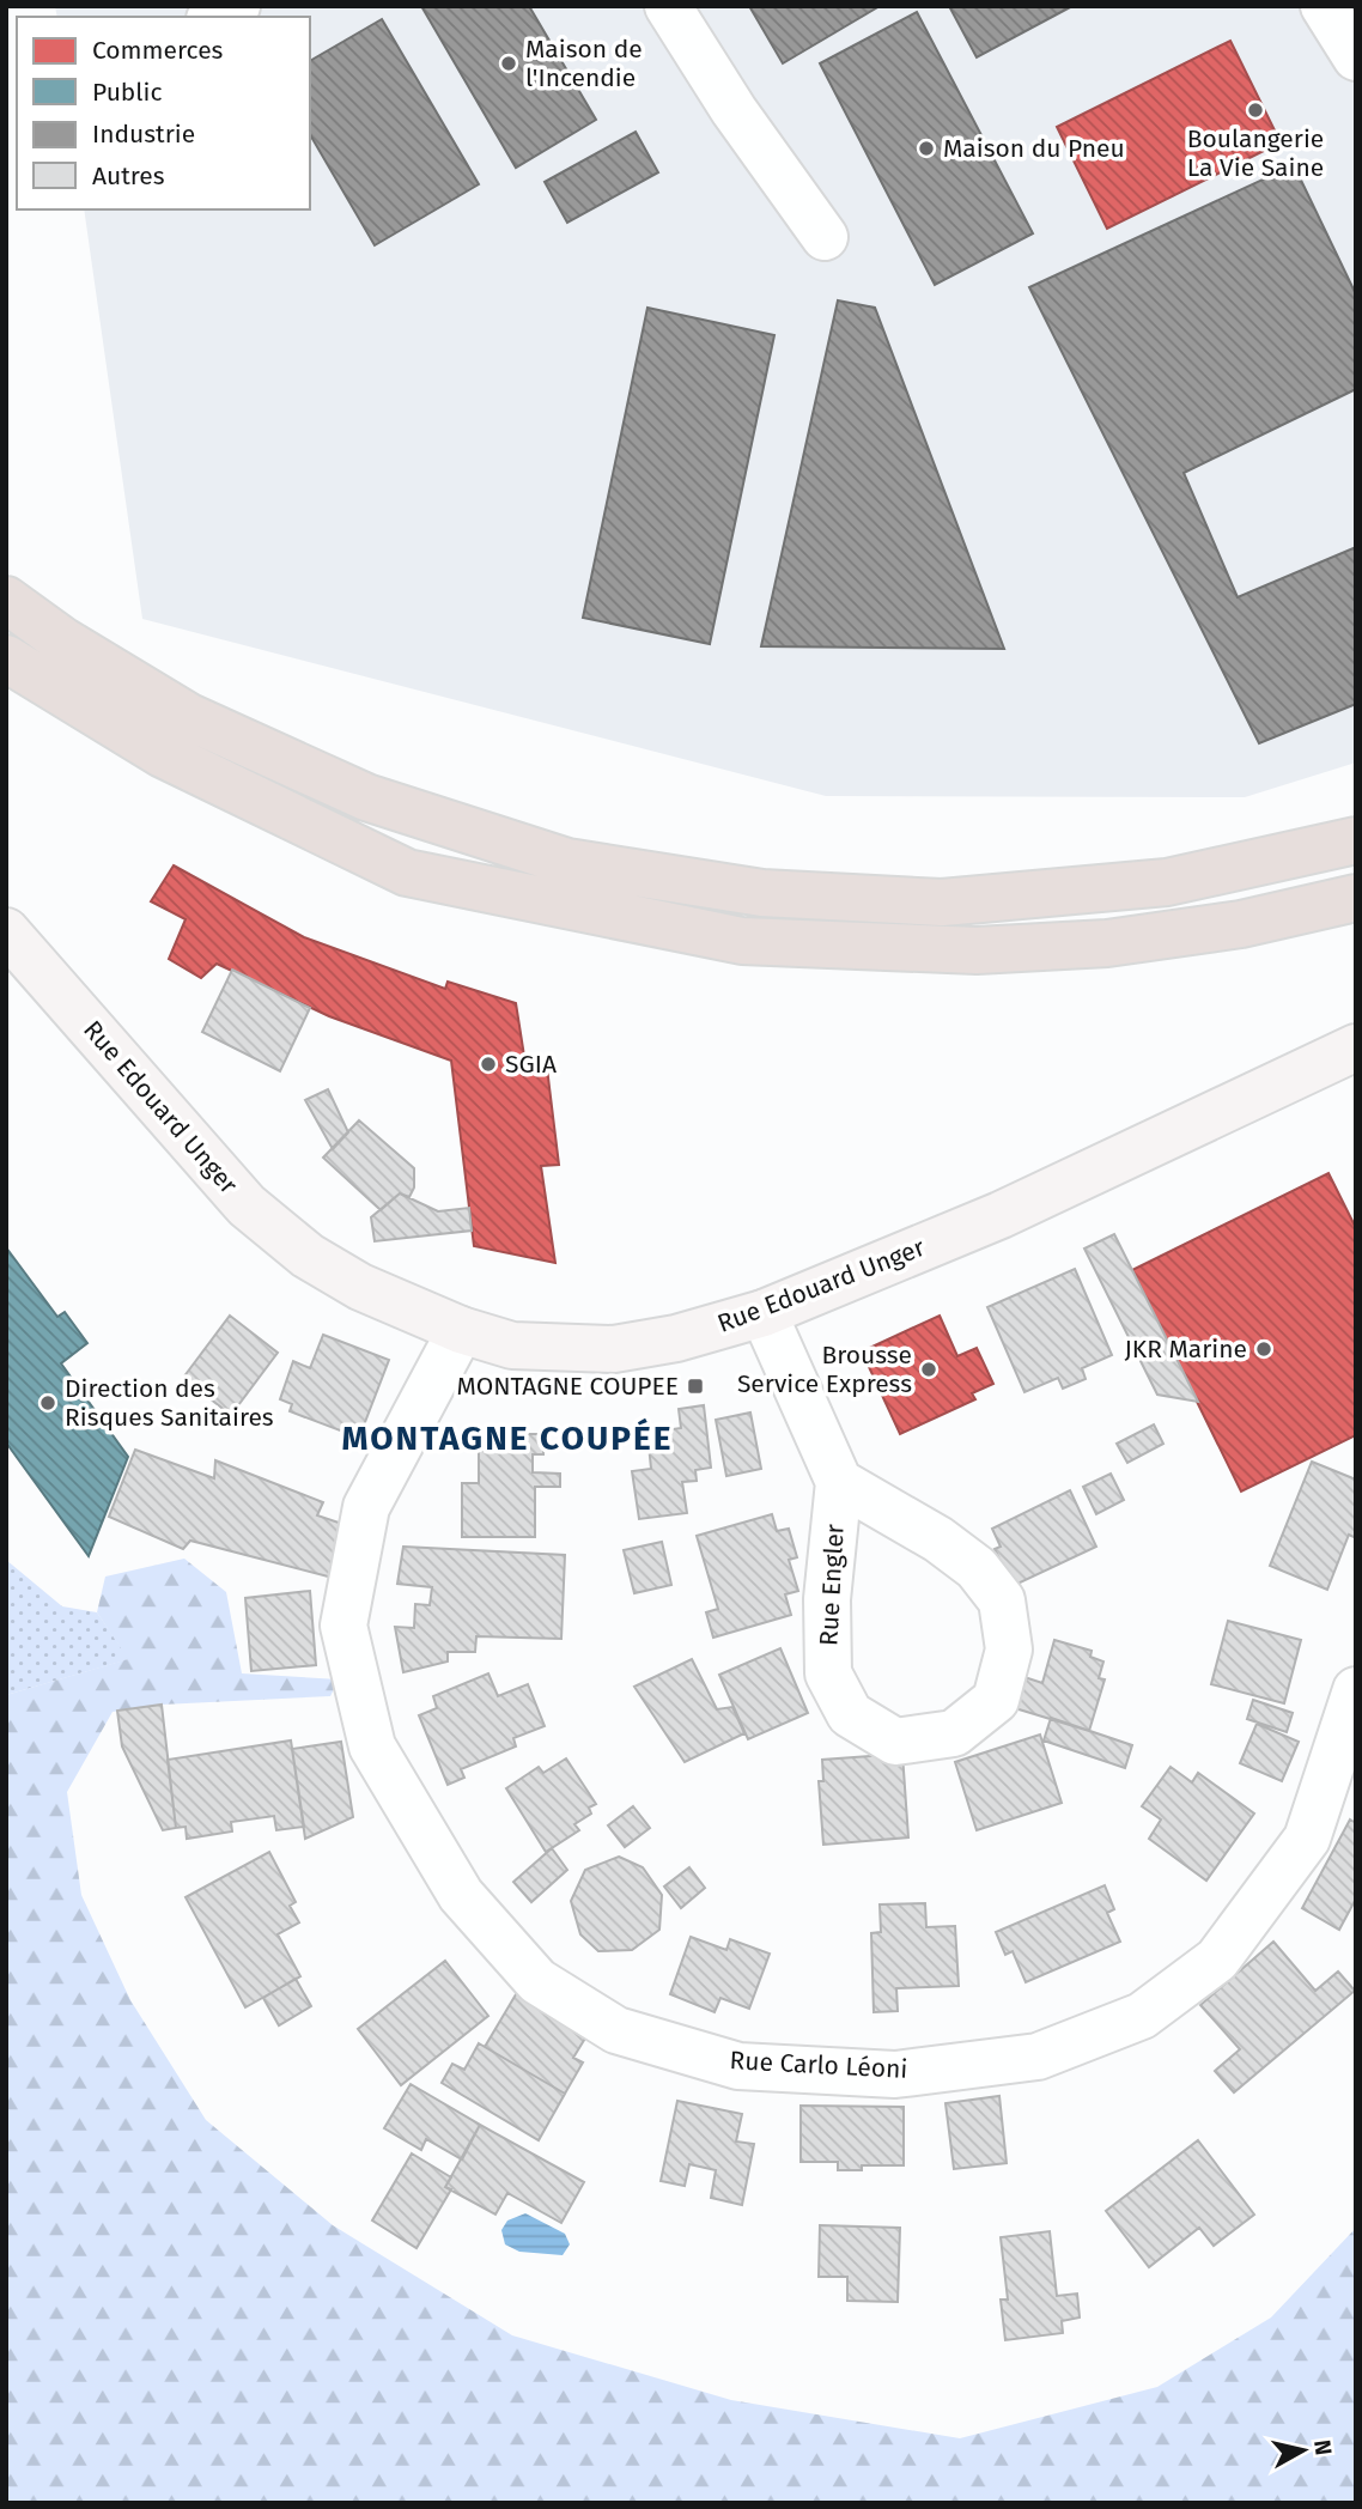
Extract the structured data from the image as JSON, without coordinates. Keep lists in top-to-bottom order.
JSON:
{
  "streets": {
    "street": ["Rue Edouard Unger", "Rue Engler", "Rue Carlo Léoni"]
  },
  "crossings": [
    ["Rue Edouard Unger", "Rue Engler"],
    ["Rue Edouard Unger", "Rue Carlo Léoni"]
  ],
  "districts": ["MONTAGNE COUPÉE"],
  "places": {
    "other": [
      "Maison de l'Incendie",
      "Boulangerie La Vie Saine",
      "Maison du Pneu",
      "SGIA",
      "JKR Marine",
      "Brousse Service Express",
      "Direction des Risques Sanitaires"
    ],
    "transit": ["MONTAGNE COUPEE"]
  },
  "legend": [
    "Commerces",
    "Public",
    "Industrie",
    "Autres"
  ],
  "north": "right"
}
